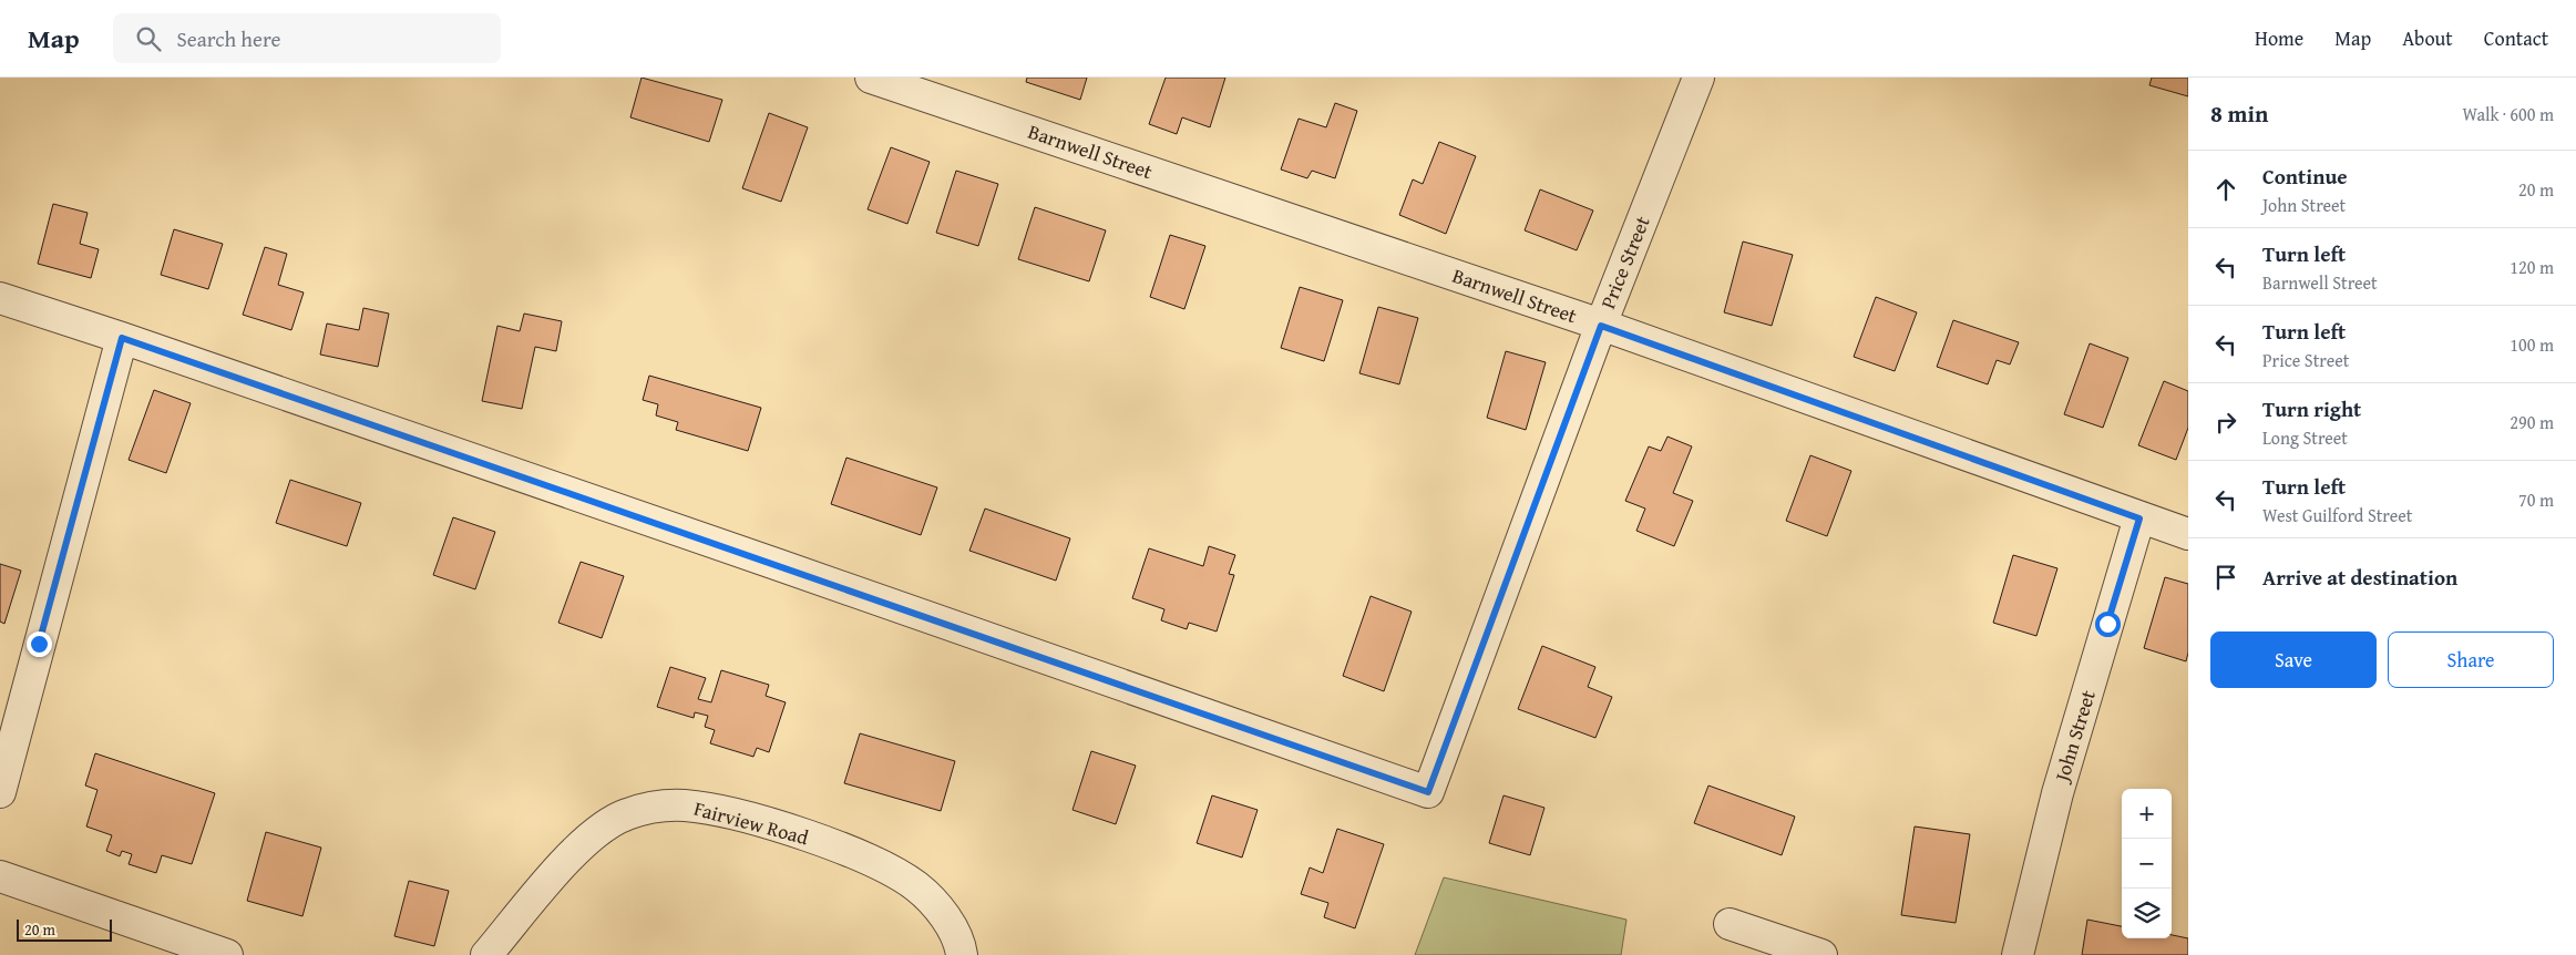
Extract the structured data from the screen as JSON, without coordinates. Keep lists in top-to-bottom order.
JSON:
{
  "streets": {
    "street": [
      "Barnwell Street",
      "Price Street",
      "John Street",
      "Fairview Road"
    ]
  },
  "crossings": [
    ["Barnwell Street", "Price Street"],
    ["Barnwell Street", "John Street"]
  ],
  "scale_bar": "20 m",
  "page": {
    "header": "Map",
    "search": "Search here",
    "nav": [
      "Home",
      "Map",
      "About",
      "Contact"
    ],
    "heading": ["8 min", "Walk · 600 m"],
    "list": [
      ["Continue", "John Street", "20 m"],
      ["Turn left", "Barnwell Street", "120 m"],
      ["Turn left", "Price Street", "100 m"],
      ["Turn right", "Long Street", "290 m"],
      ["Turn left", "West Guilford Street", "70 m"],
      "Arrive at destination"
    ],
    "buttons": ["Save", "Share"],
    "map_buttons": ["+", "−"],
    "scale": "20 m"
  }
}
